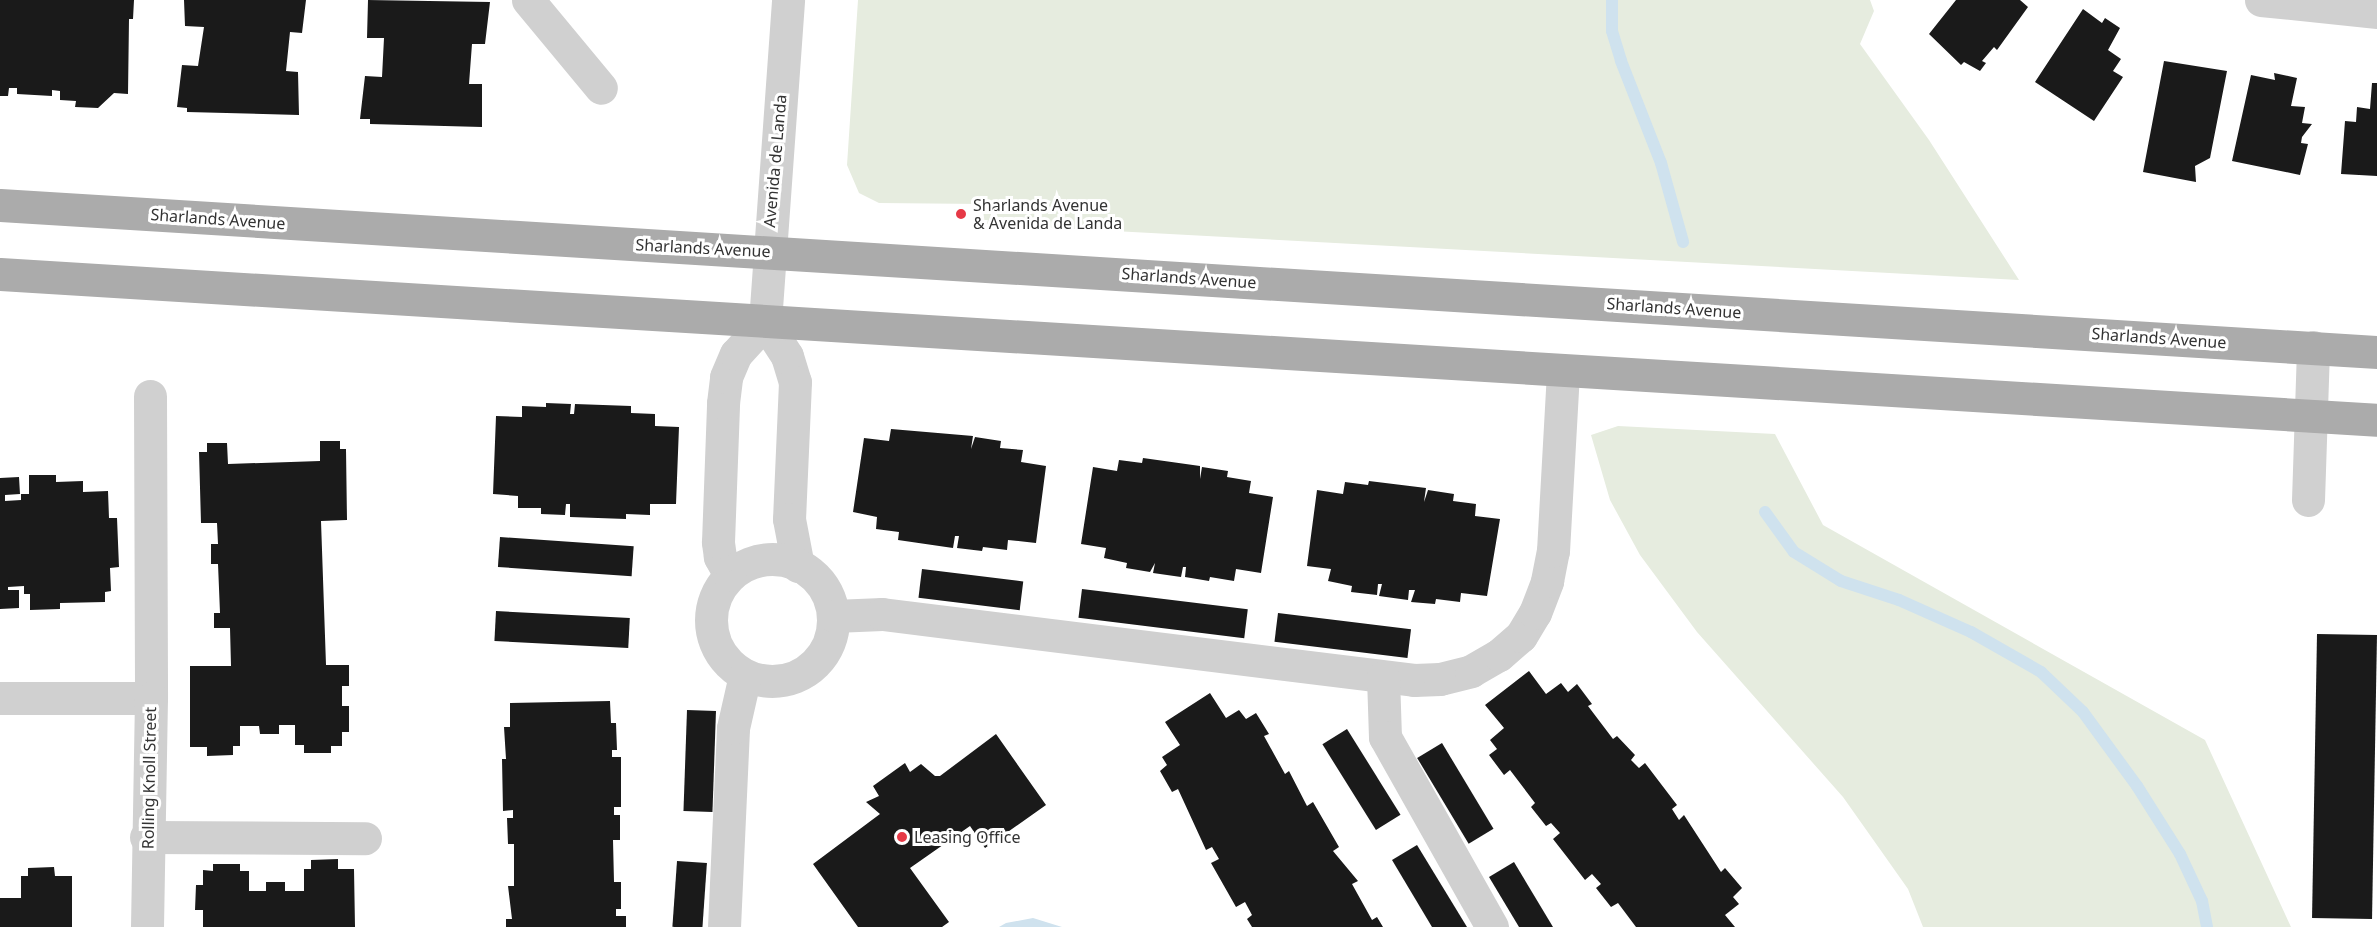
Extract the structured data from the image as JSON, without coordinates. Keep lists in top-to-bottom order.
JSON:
{
  "streets": {
    "main road": ["Sharlands Avenue"],
    "street": ["Avenida de Landa", "Rolling Knoll Street"]
  },
  "crossings": [
    ["Avenida de Landa", "Sharlands Avenue"]
  ],
  "places": ["Sharlands Avenue & Avenida de Landa", "Leasing Office"]
}
